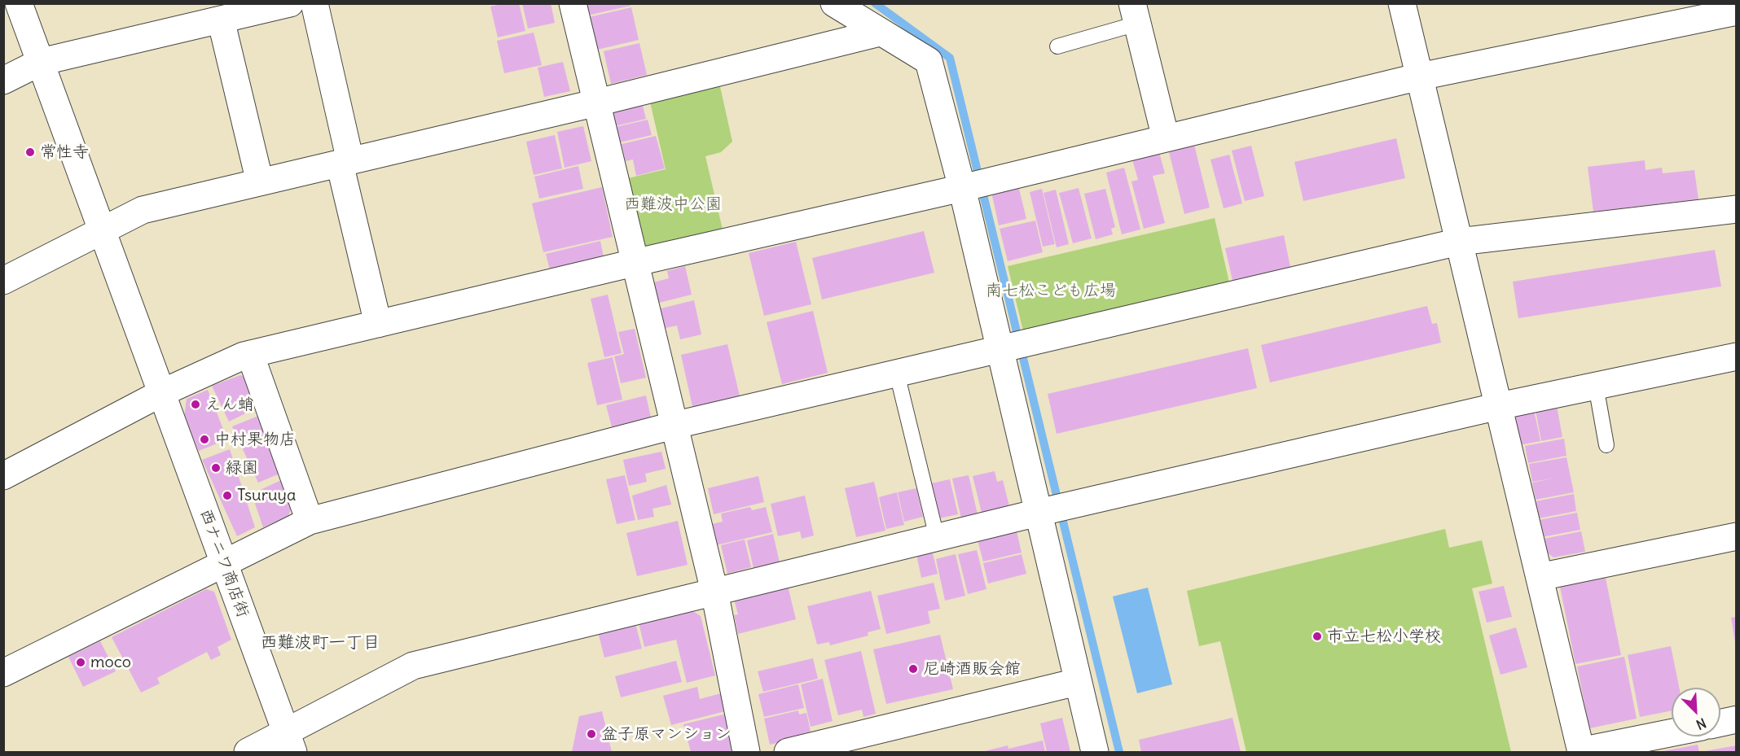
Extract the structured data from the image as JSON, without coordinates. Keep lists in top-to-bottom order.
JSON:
{
  "streets": {
    "street": ["西ナニワ商店街"]
  },
  "districts": ["西難波町一丁目"],
  "parks": ["西難波中公園", "南七松こども広場"],
  "places": [
    "常性寺",
    "えん蛸",
    "中村果物店",
    "緑園",
    "Tsuruya",
    "市立七松小学校",
    "moco",
    "尼崎酒販会館",
    "盆子原マンション"
  ],
  "north": "bottom right"
}
